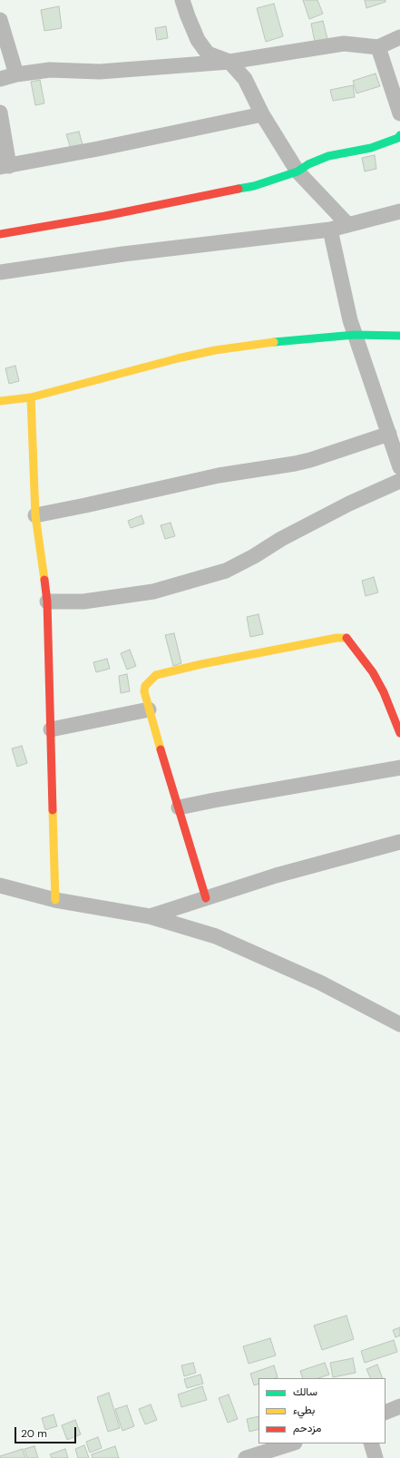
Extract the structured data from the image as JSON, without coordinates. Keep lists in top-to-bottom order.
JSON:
{
  "legend": ["سالك", "بطيء", "مزدحم"],
  "scale_bar": "20 m"
}
